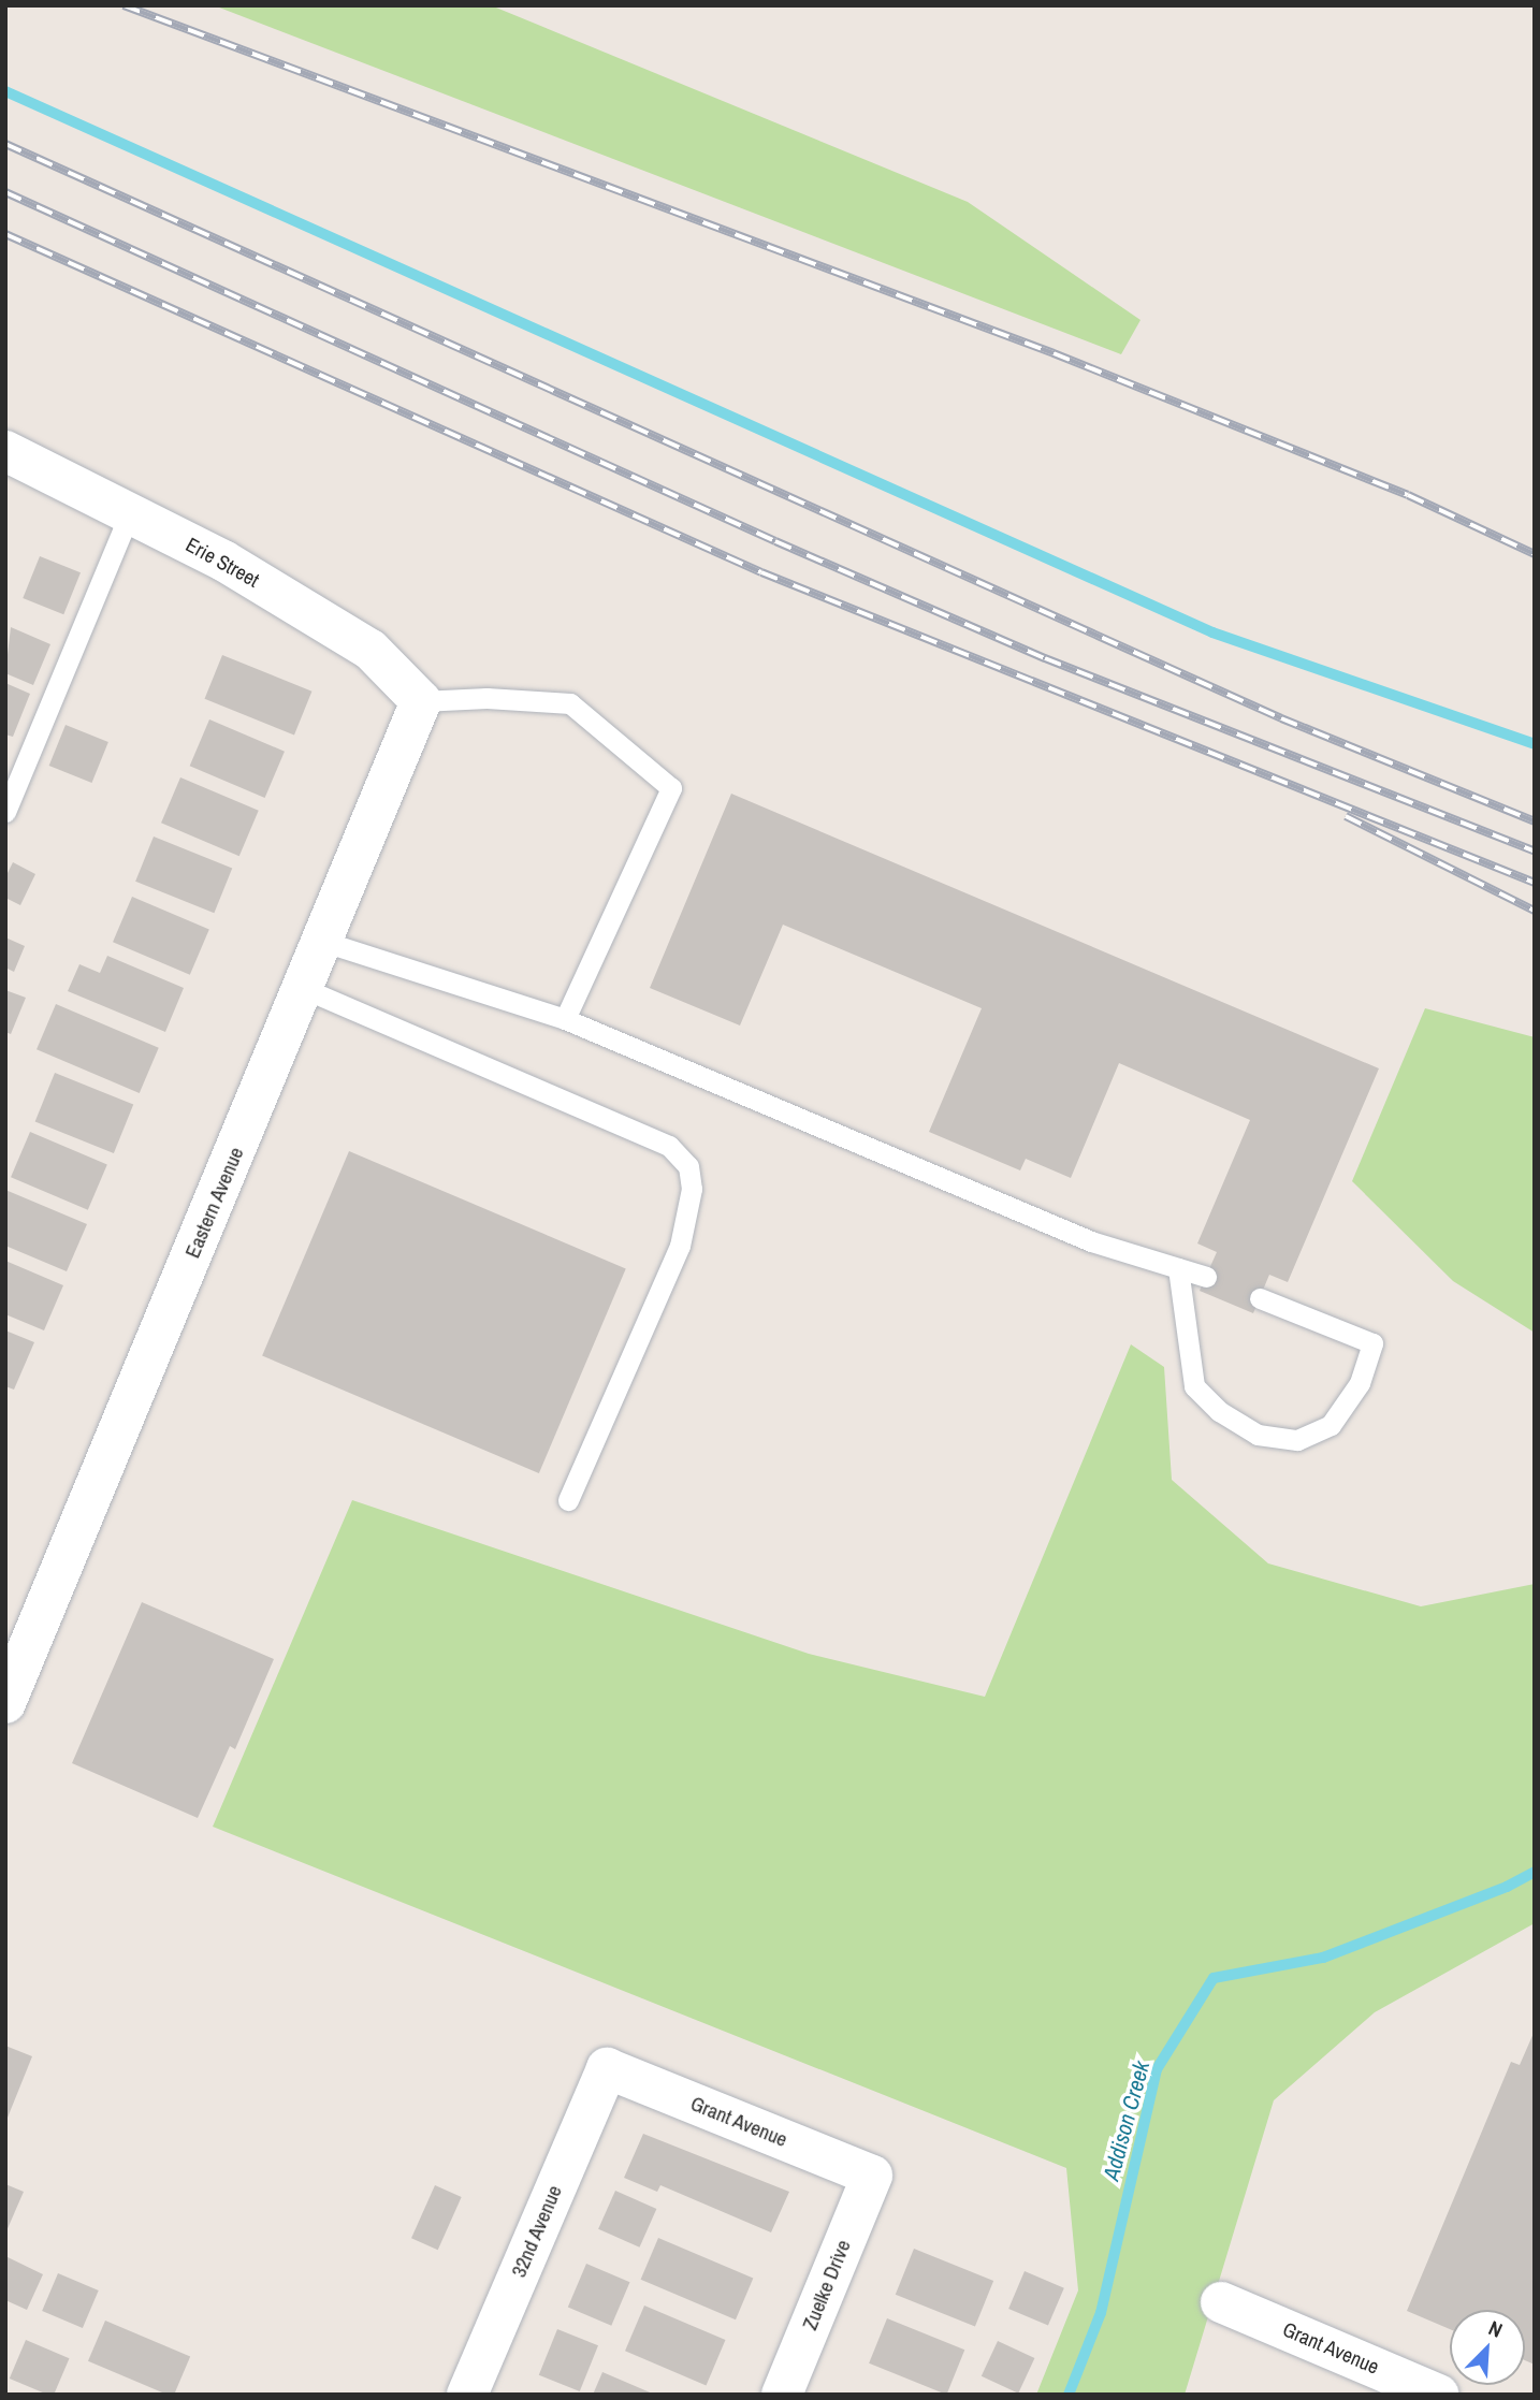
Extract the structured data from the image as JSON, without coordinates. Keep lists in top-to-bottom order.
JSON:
{
  "streets": {
    "street": [
      "Erie Street",
      "Eastern Avenue",
      "Grant Avenue",
      "32nd Avenue",
      "Zuelke Drive"
    ]
  },
  "crossings": [
    ["Erie Street", "Eastern Avenue"],
    ["Grant Avenue", "32nd Avenue"],
    ["Grant Avenue", "Zuelke Drive"]
  ],
  "water": ["Addison Creek"],
  "north": "top right"
}
